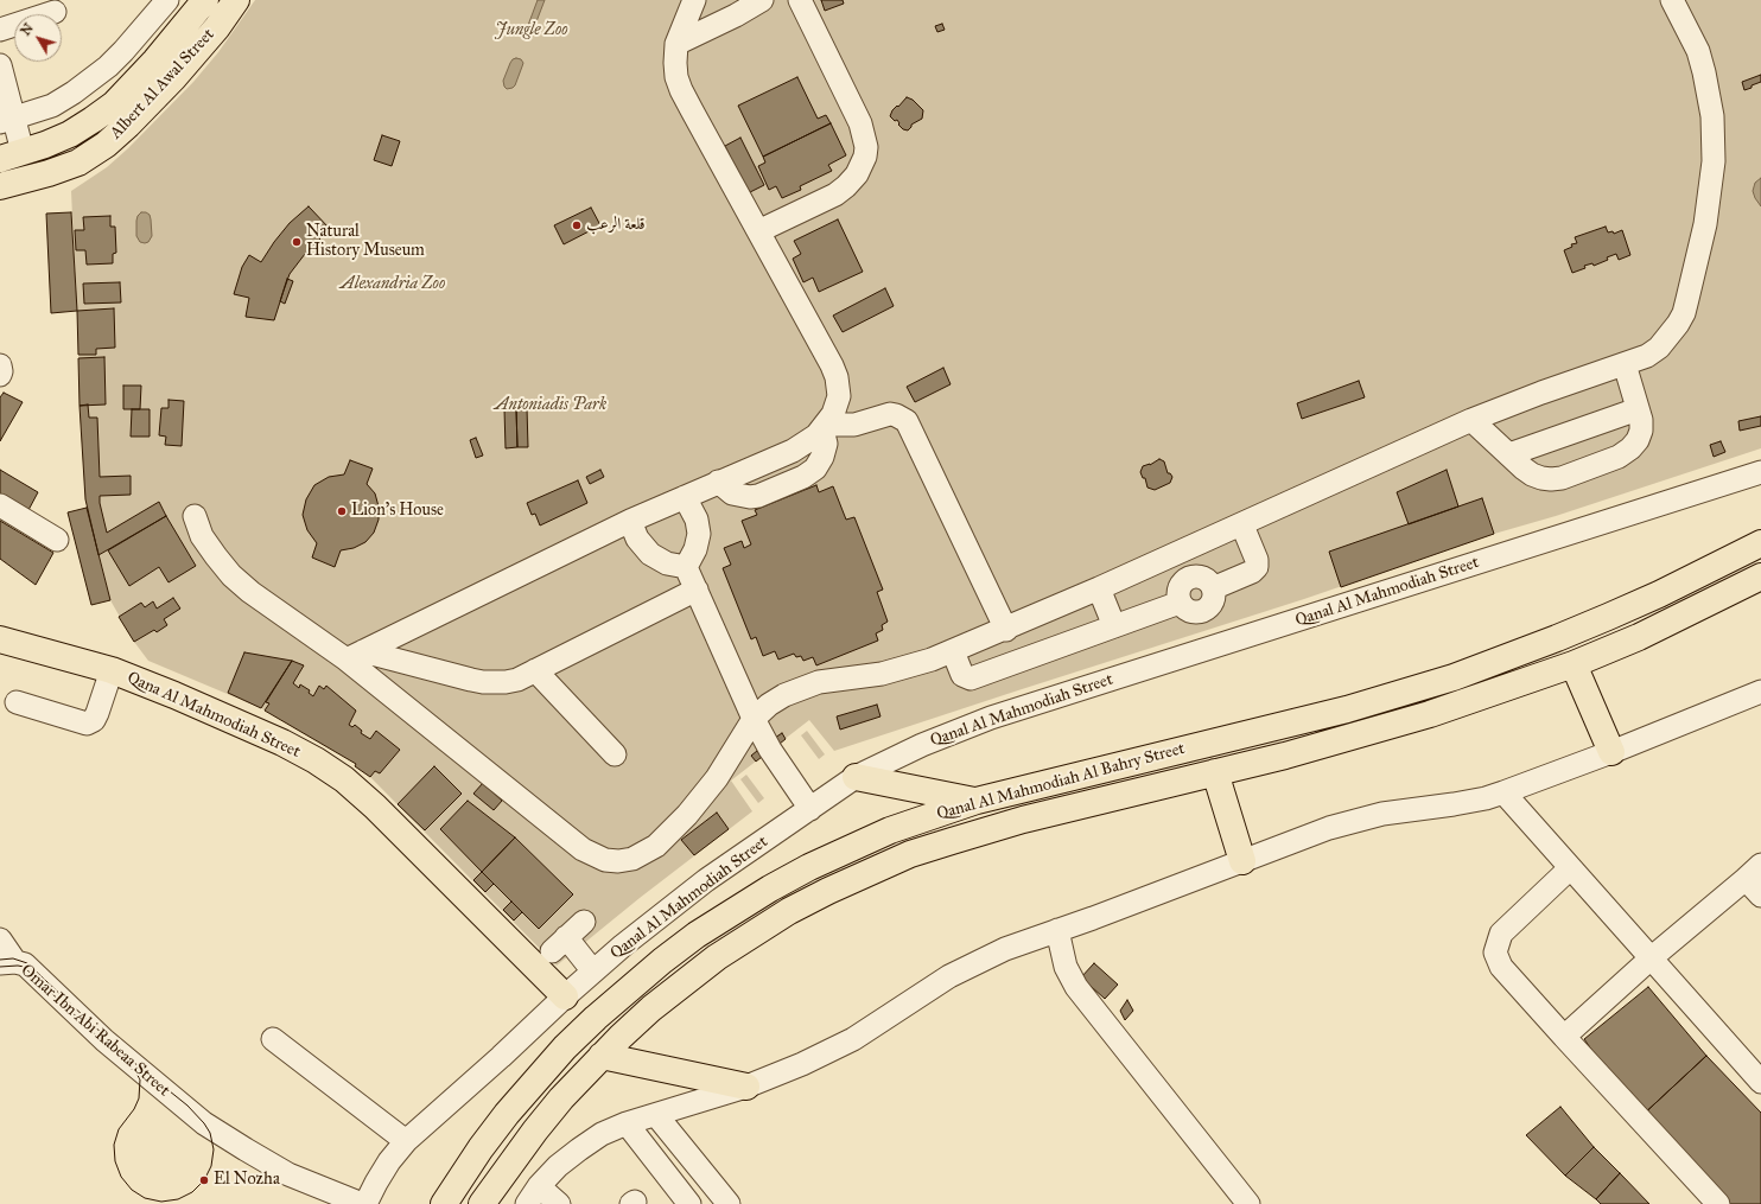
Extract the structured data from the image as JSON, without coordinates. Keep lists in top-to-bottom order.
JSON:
{
  "streets": {
    "main road": ["Albert Al Awal Street", "Qana Al Mahmodiah Street", "Qanal Al Mahmodiah Al Bahry Street"],
    "street": ["Qanal Al Mahmodiah Street", "Omar Ibn Abi Rabeaa Street"]
  },
  "crossings": [
    ["Qanal Al Mahmodiah Street", "Qana Al Mahmodiah Street"]
  ],
  "parks": ["Jungle Zoo", "Alexandria Zoo", "Antoniadis Park"],
  "places": [
    "قلعة الرعب",
    "Natural History Museum",
    "Lion's House",
    "El Nozha"
  ],
  "north": "top left"
}
